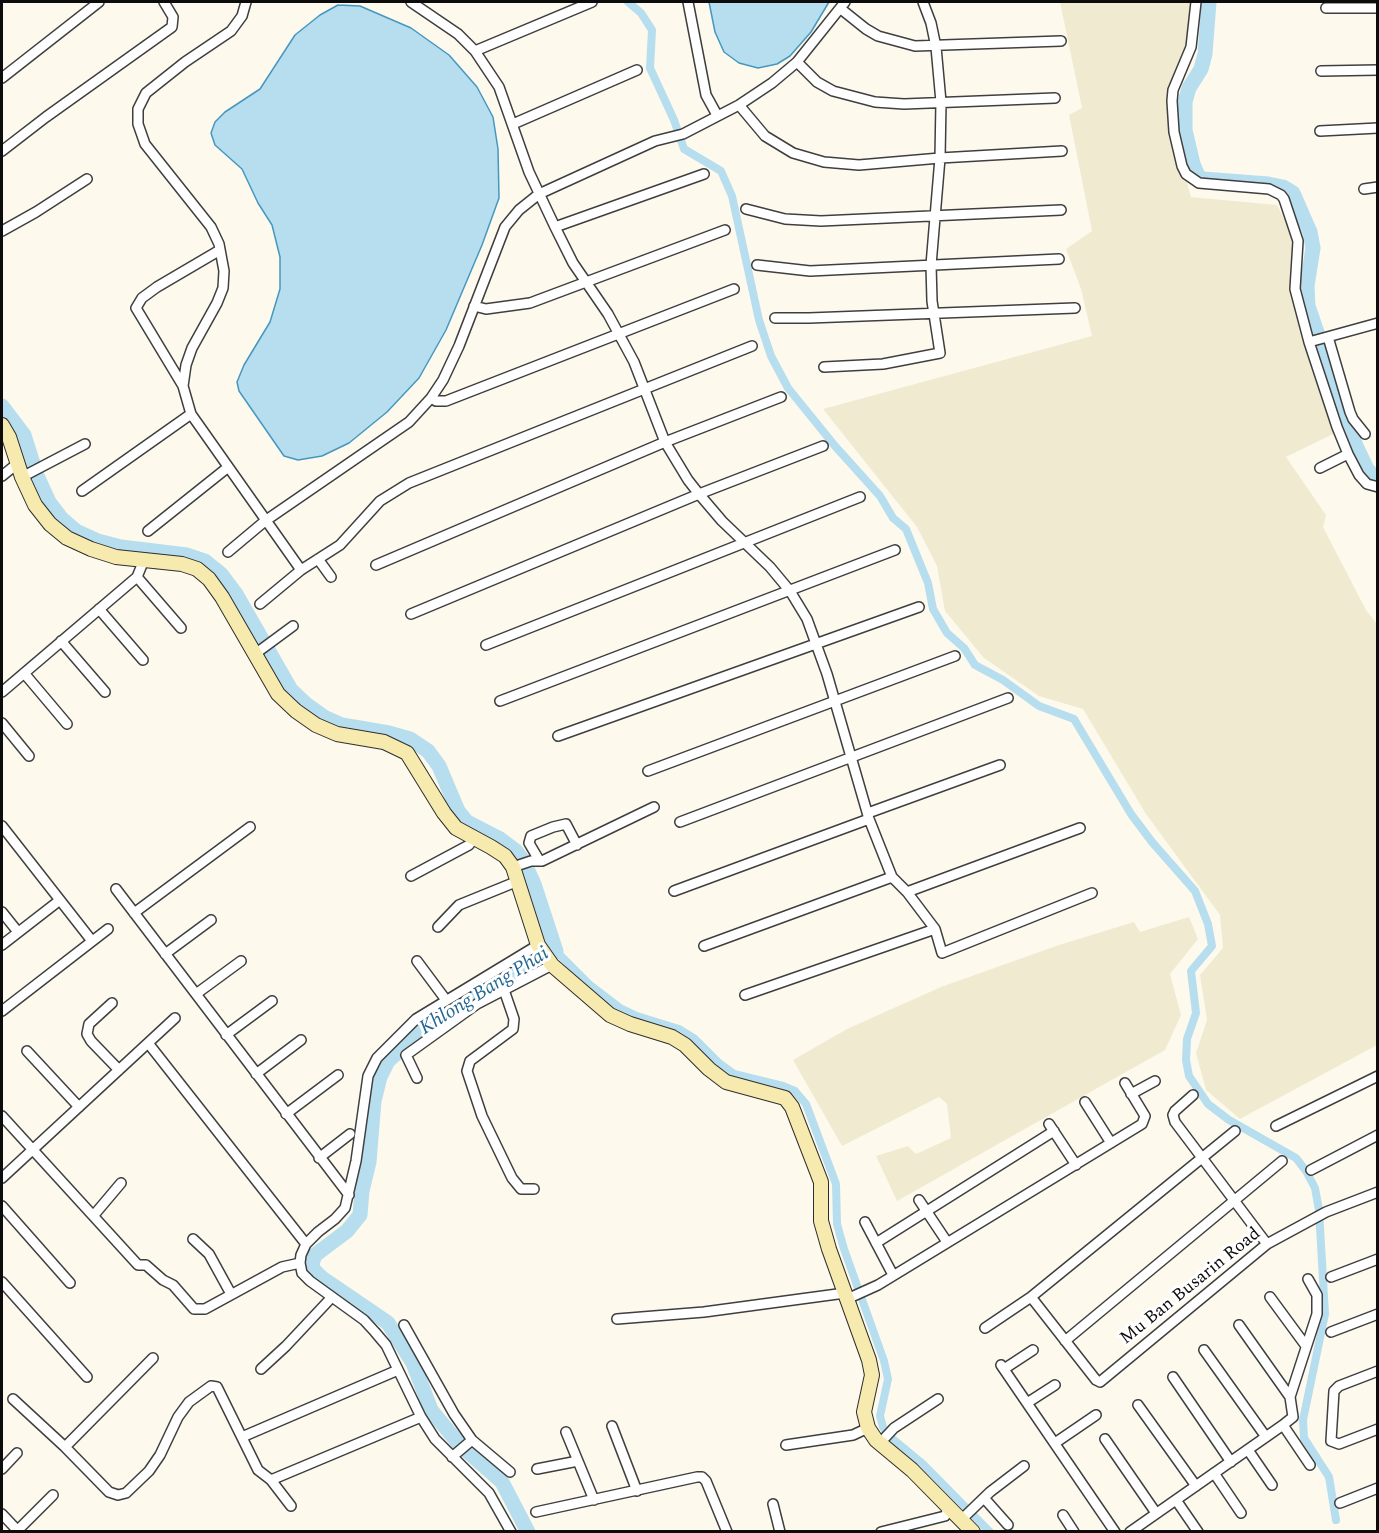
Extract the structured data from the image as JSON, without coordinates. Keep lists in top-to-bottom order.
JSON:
{
  "streets": {
    "street": ["Mu Ban Busarin Road"]
  },
  "water": ["Khlong Bang Phai"]
}
